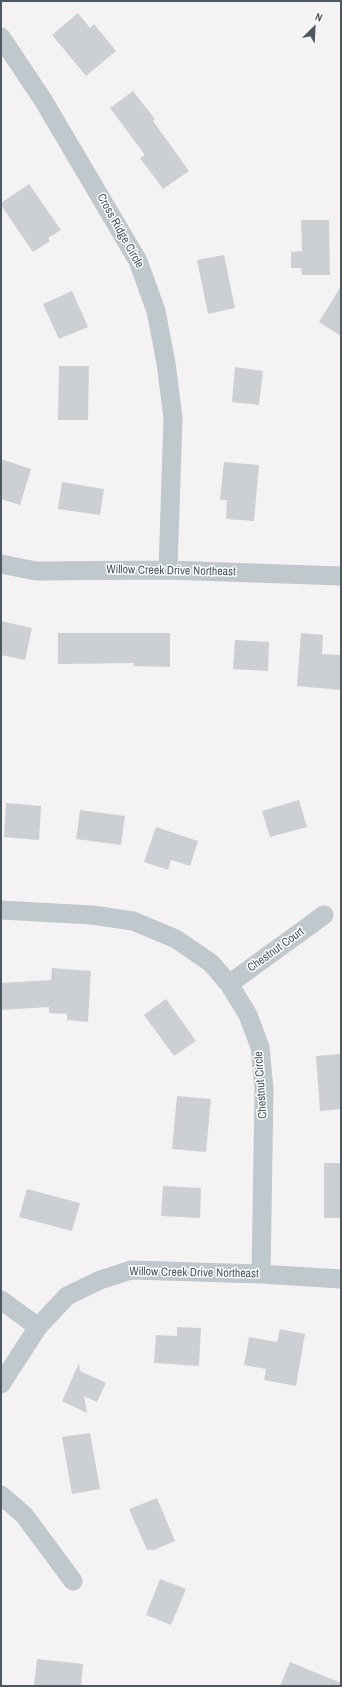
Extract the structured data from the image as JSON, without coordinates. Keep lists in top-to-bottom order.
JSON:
{
  "streets": {
    "street": [
      "Cross Ridge Circle",
      "Willow Creek Drive Northeast",
      "Chestnut Court",
      "Chestnut Circle"
    ]
  },
  "crossings": [
    ["Cross Ridge Circle", "Willow Creek Drive Northeast"],
    ["Willow Creek Drive Northeast", "Chestnut Circle"],
    ["Chestnut Court", "Chestnut Circle"]
  ],
  "north": "top right"
}
